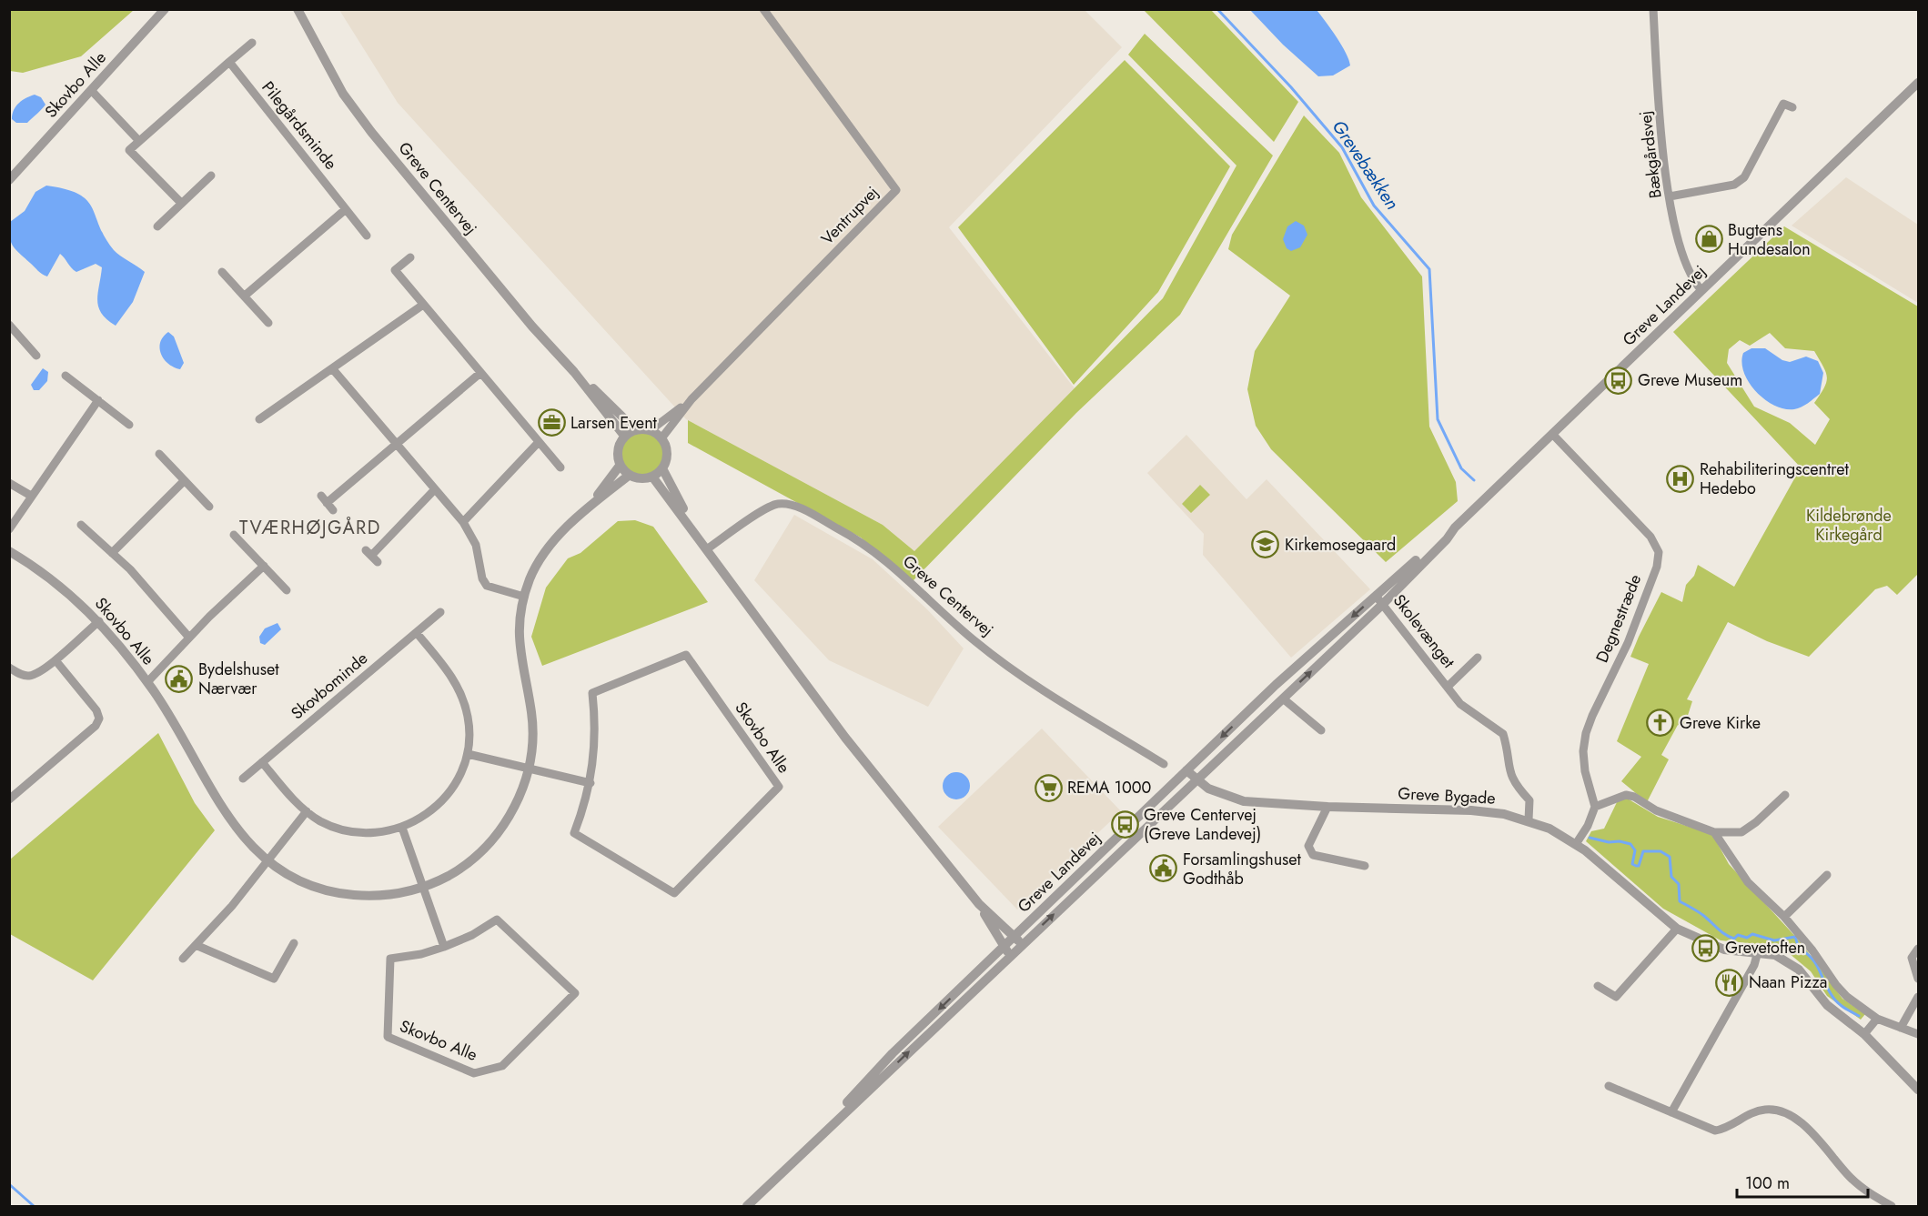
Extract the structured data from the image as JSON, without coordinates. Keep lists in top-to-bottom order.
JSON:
{
  "streets": {
    "street": [
      "Skovbo Alle",
      "Pilegårdsminde",
      "Bækgårdsvej",
      "Greve Centervej",
      "Ventrupvej",
      "Greve Landevej",
      "Degnestræde",
      "Skolevænget",
      "Skovbominde",
      "Greve Bygade"
    ]
  },
  "crossings": [
    ["Skovbo Alle", "Greve Centervej"],
    ["Skovbo Alle", "Ventrupvej"],
    ["Bækgårdsvej", "Greve Landevej"],
    ["Greve Centervej", "Ventrupvej"],
    ["Greve Landevej", "Degnestræde"],
    ["Greve Landevej", "Skolevænget"],
    ["Greve Landevej", "Greve Bygade"],
    ["Skolevænget", "Greve Bygade"]
  ],
  "districts": ["TVÆRHØJGÅRD"],
  "water": ["Grevebækken"],
  "parks": ["Kildebrønde Kirkegård"],
  "places": {
    "shop": ["Bugtens Hundesalon"],
    "bus stop": ["Greve Museum", "Greve Centervej (Greve Landevej)", "Grevetoften"],
    "office": ["Larsen Event"],
    "hospital": ["Rehabiliteringscentret Hedebo"],
    "school or university": ["Kirkemosegaard"],
    "public building": ["Bydelshuset Nærvær", "Forsamlingshuset Godthåb"],
    "church": ["Greve Kirke"],
    "supermarket": ["REMA 1000"],
    "restaurant": ["Naan Pizza"]
  },
  "scale_bar": "100 m"
}
